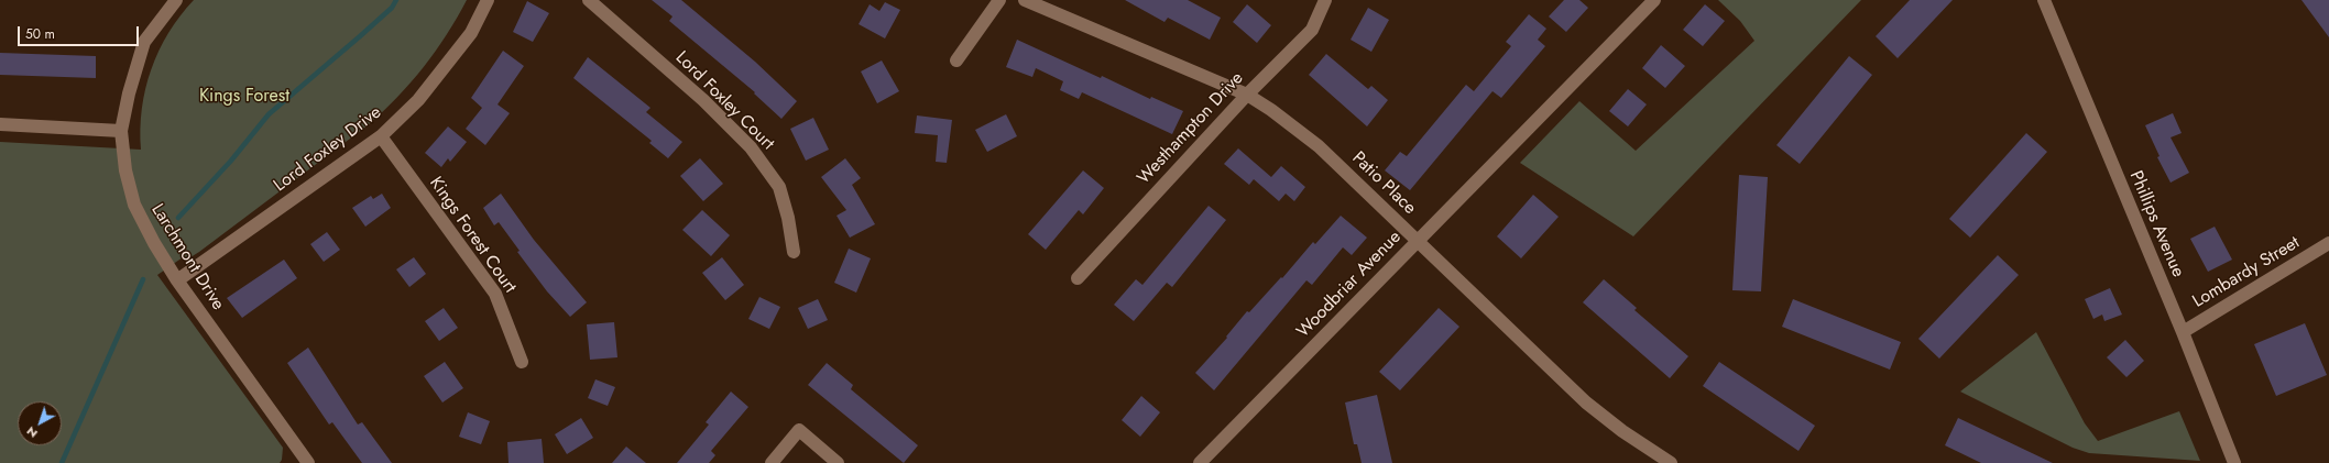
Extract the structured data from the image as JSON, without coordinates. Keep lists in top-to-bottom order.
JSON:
{
  "streets": {
    "street": [
      "Lord Foxley Court",
      "Westhampton Drive",
      "Lord Foxley Drive",
      "Patio Place",
      "Phillips Avenue",
      "Kings Forest Court",
      "Larchmont Drive",
      "Lombardy Street",
      "Woodbriar Avenue"
    ]
  },
  "crossings": [
    ["Westhampton Drive", "Patio Place"],
    ["Lord Foxley Drive", "Kings Forest Court"],
    ["Lord Foxley Drive", "Larchmont Drive"],
    ["Patio Place", "Woodbriar Avenue"],
    ["Phillips Avenue", "Lombardy Street"]
  ],
  "parks": ["Kings Forest"],
  "scale_bar": "50 m",
  "north": "bottom left"
}
